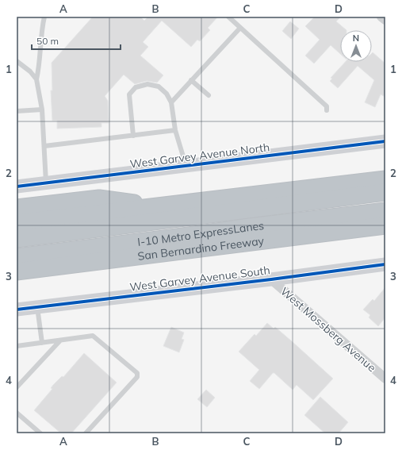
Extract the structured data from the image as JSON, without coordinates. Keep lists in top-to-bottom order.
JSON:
{
  "streets": {
    "highway": ["I-10 Metro ExpressLanes", "San Bernardino Freeway"],
    "street": ["West Garvey Avenue North", "West Garvey Avenue South", "West Mossberg Avenue"]
  },
  "crossings": [
    ["West Garvey Avenue South", "West Mossberg Avenue"]
  ],
  "scale_bar": "50 m",
  "north": "top",
  "grid": {
    "columns": [
      "A",
      "B",
      "C",
      "D"
    ],
    "rows": [
      "1",
      "2",
      "3",
      "4"
    ]
  }
}
